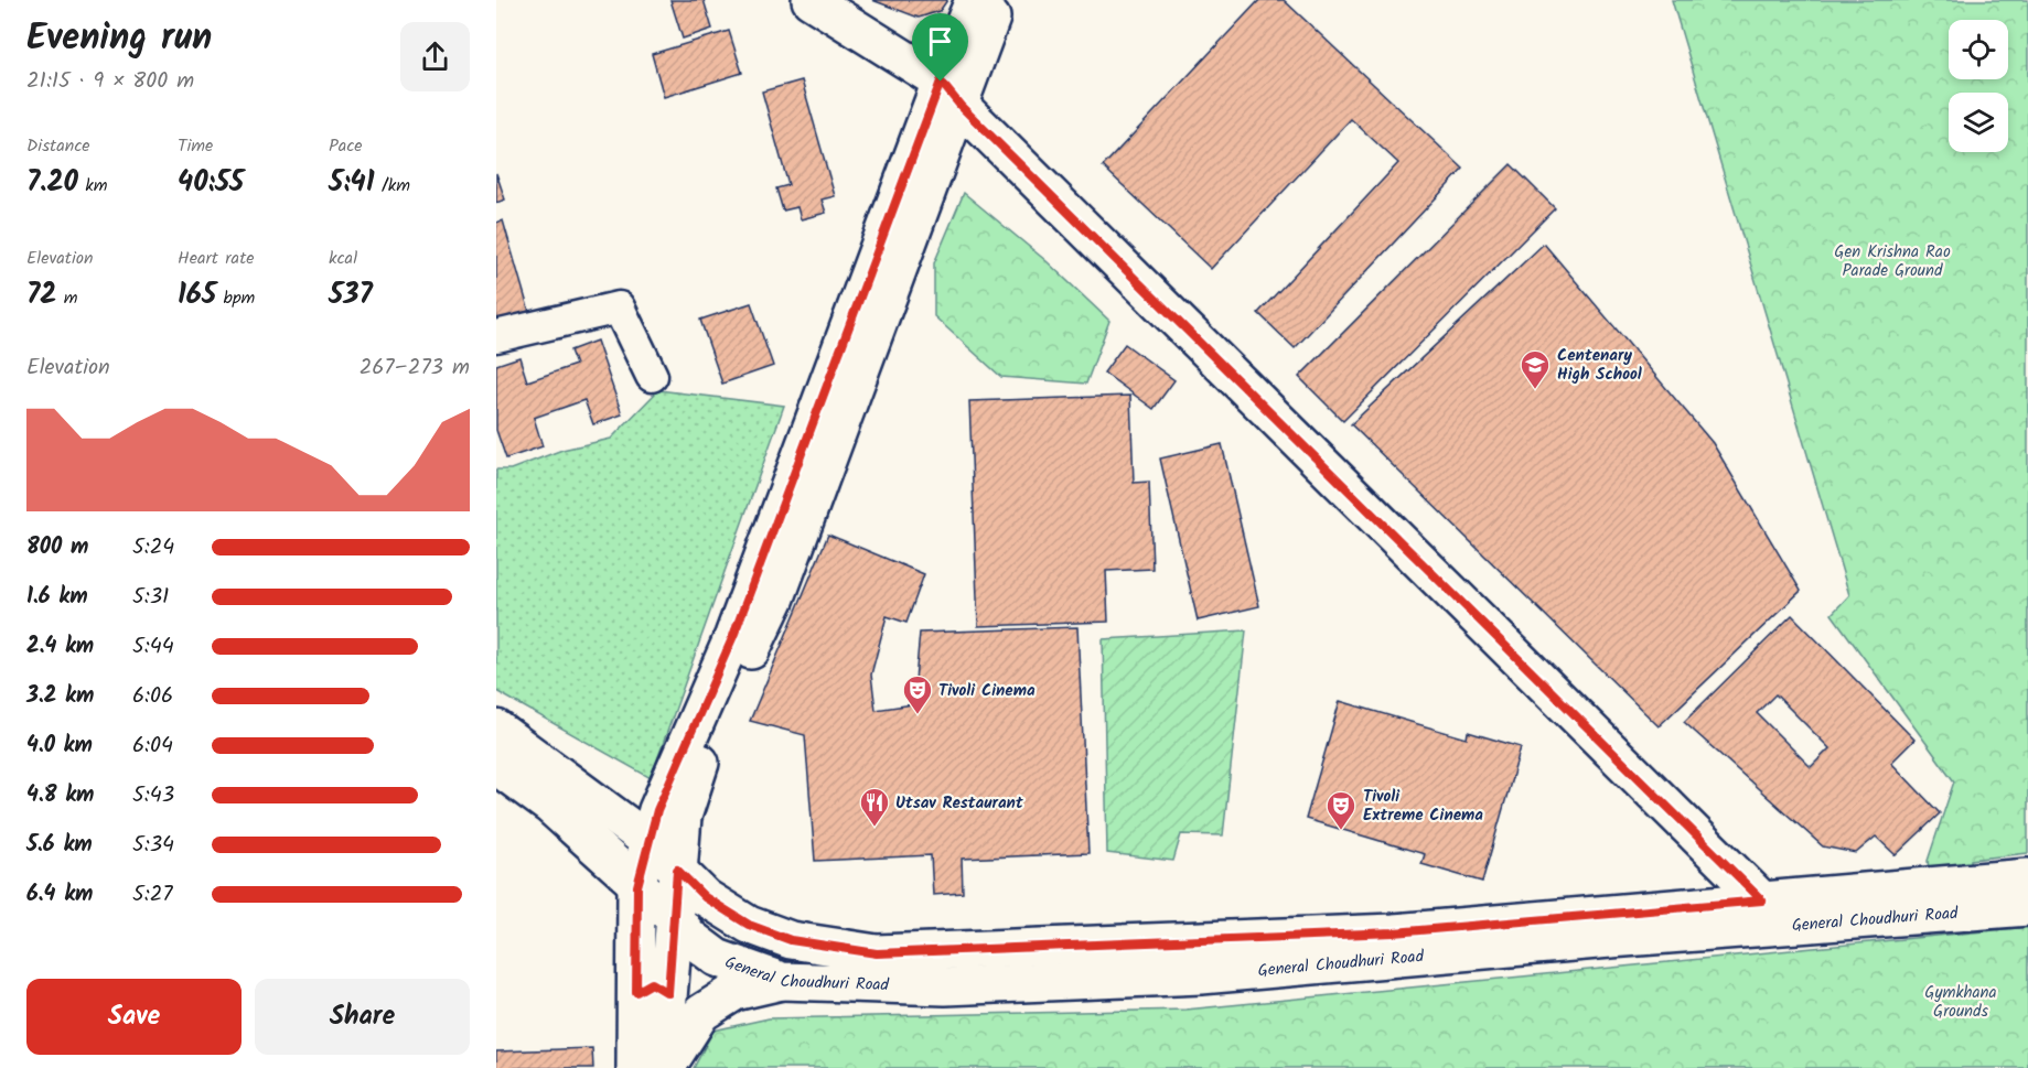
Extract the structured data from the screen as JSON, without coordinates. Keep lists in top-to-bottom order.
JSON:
{
  "streets": {
    "main road": ["General Choudhuri Road"]
  },
  "parks": ["Gen Krishna Rao Parade Ground", "Gymkhana Grounds"],
  "places": {
    "school or university": ["Centenary High School"],
    "theatre": ["Tivoli Cinema", "Tivoli Extreme Cinema"],
    "restaurant": ["Utsav Restaurant"]
  },
  "page": {
    "heading": ["Evening run", "21:15 · 9 × 800 m"],
    "stats": [
      ["Distance", "7.20 km"],
      ["Time", "40:55"],
      ["Pace", "5:41 /km"],
      ["Elevation", "72 m"],
      ["Heart rate", "165 bpm"],
      ["kcal", "537"]
    ],
    "chart": ["Elevation", "267–273 m"],
    "list": [
      {
        "name": "800 m",
        "note": "5:24"
      },
      {
        "name": "1.6 km",
        "note": "5:31"
      },
      {
        "name": "2.4 km",
        "note": "5:44"
      },
      {
        "name": "3.2 km",
        "note": "6:06"
      },
      {
        "name": "4.0 km",
        "note": "6:04"
      },
      {
        "name": "4.8 km",
        "note": "5:43"
      },
      {
        "name": "5.6 km",
        "note": "5:34"
      },
      {
        "name": "6.4 km",
        "note": "5:27"
      }
    ],
    "buttons": ["Save", "Share"]
  }
}
